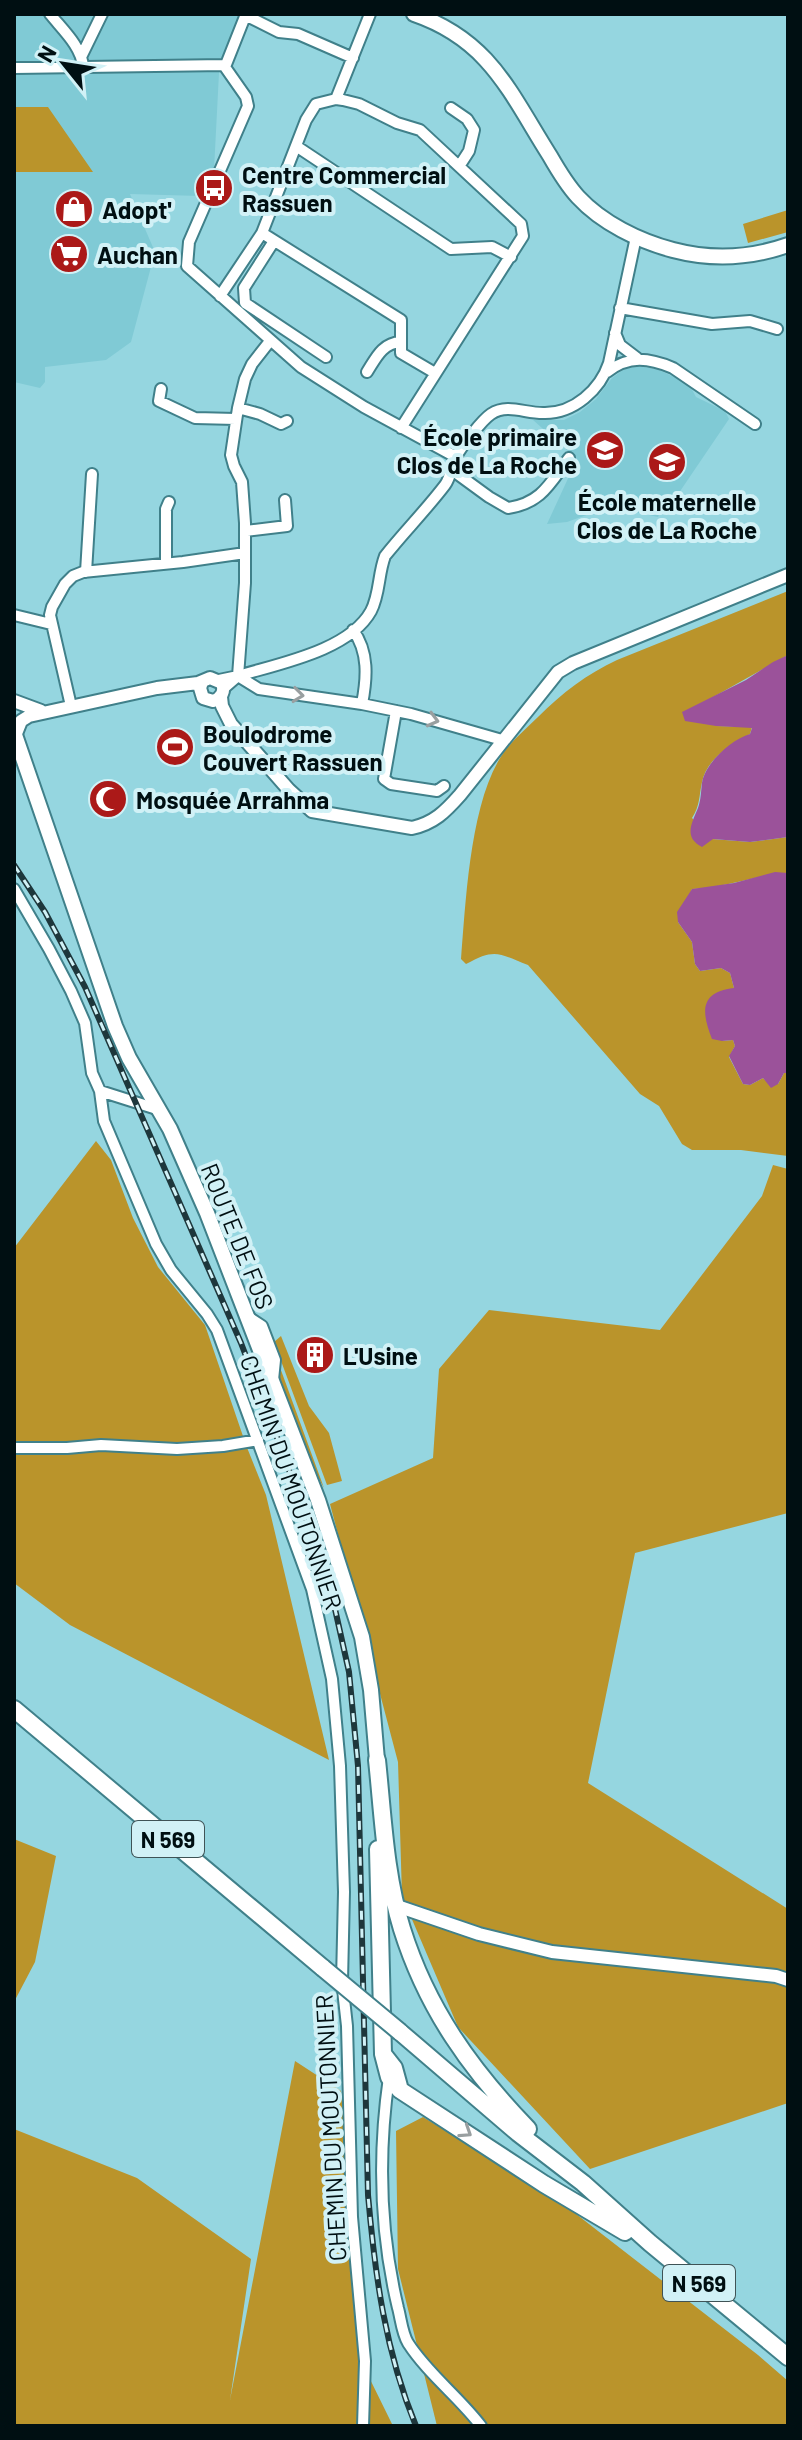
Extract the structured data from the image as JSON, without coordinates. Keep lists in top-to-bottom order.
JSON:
{
  "streets": {
    "main road": ["ROUTE DE FOS", "N 569"],
    "street": ["CHEMIN DU MOUTONNIER"]
  },
  "places": {
    "bus stop": ["Centre Commercial Rassuen"],
    "shop": ["Adopt'"],
    "supermarket": ["Auchan"],
    "school or university": ["École primaire Clos de La Roche", "École maternelle Clos de La Roche"],
    "sports": ["Boulodrome Couvert Rassuen"],
    "mosque": ["Mosquée Arrahma"],
    "building": ["L'Usine"]
  },
  "north": "top left"
}
